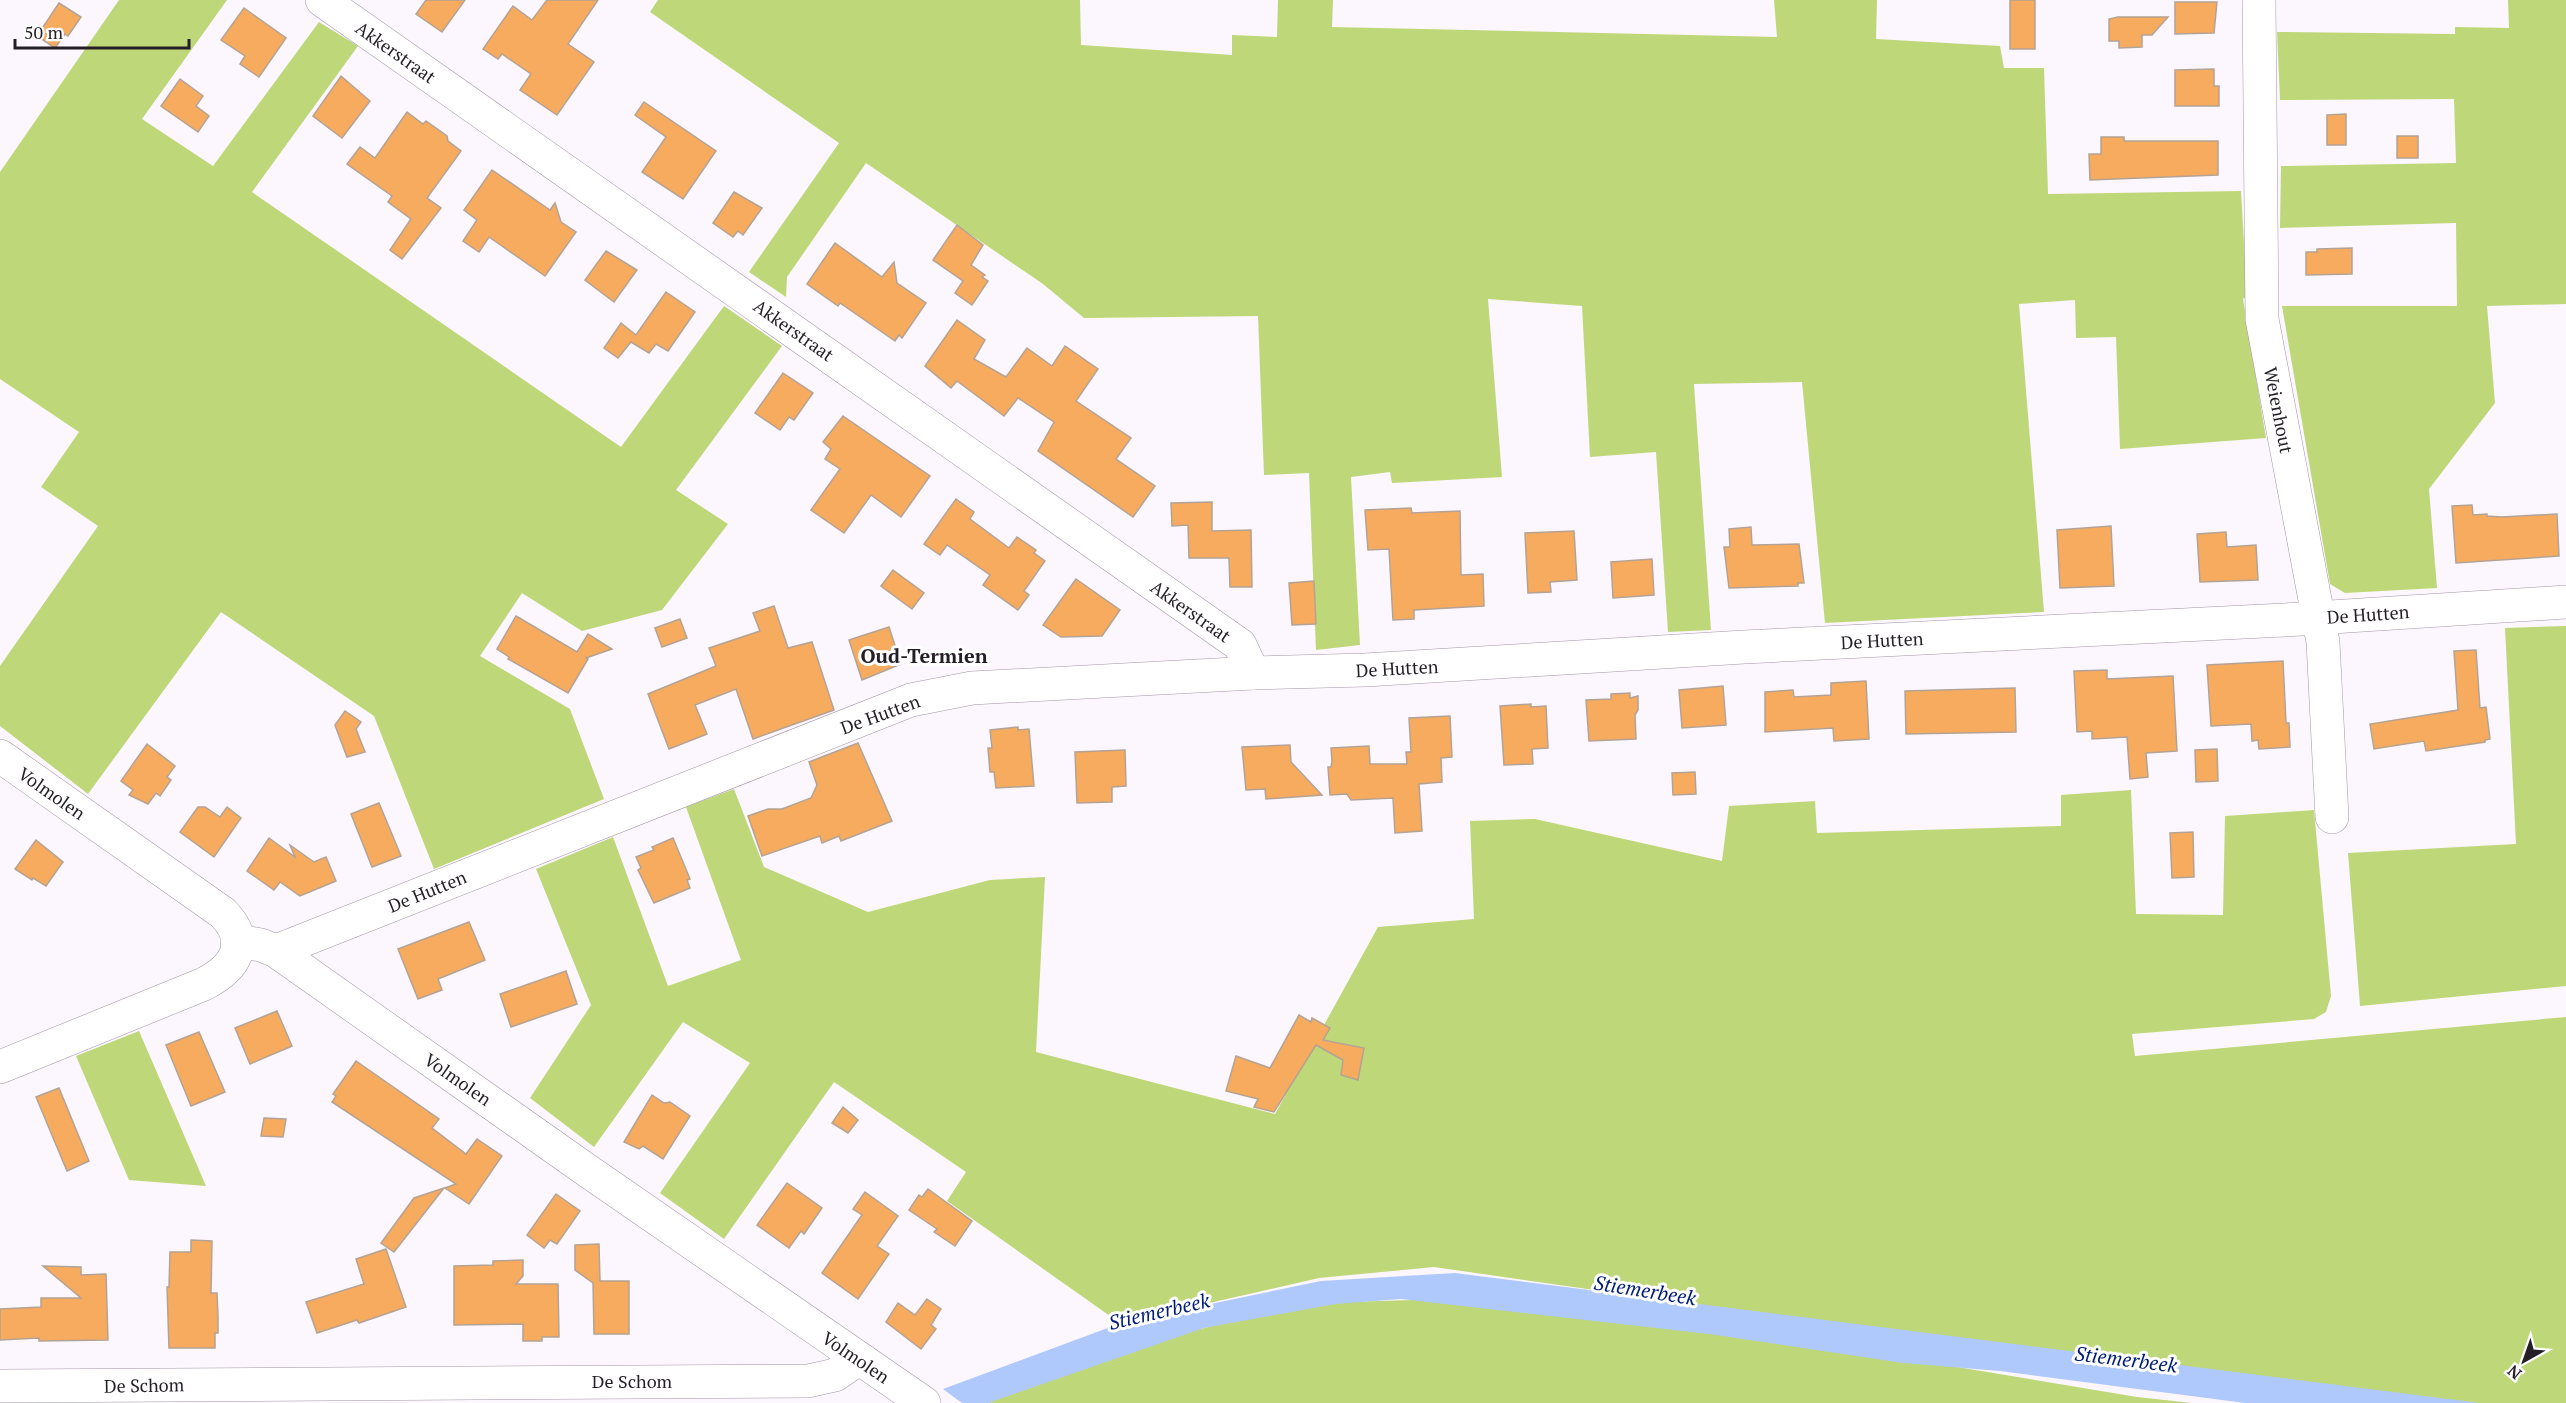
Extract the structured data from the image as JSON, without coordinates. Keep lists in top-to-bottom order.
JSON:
{
  "streets": {
    "street": [
      "Akkerstraat",
      "Weienhout",
      "De Hutten",
      "Volmolen",
      "De Schom"
    ]
  },
  "crossings": [
    ["Akkerstraat", "De Hutten"],
    ["Weienhout", "De Hutten"],
    ["De Hutten", "Volmolen"],
    ["Volmolen", "De Schom"]
  ],
  "districts": ["Oud-Termien"],
  "water": ["Stiemerbeek"],
  "scale_bar": "50 m",
  "north": "bottom left"
}
